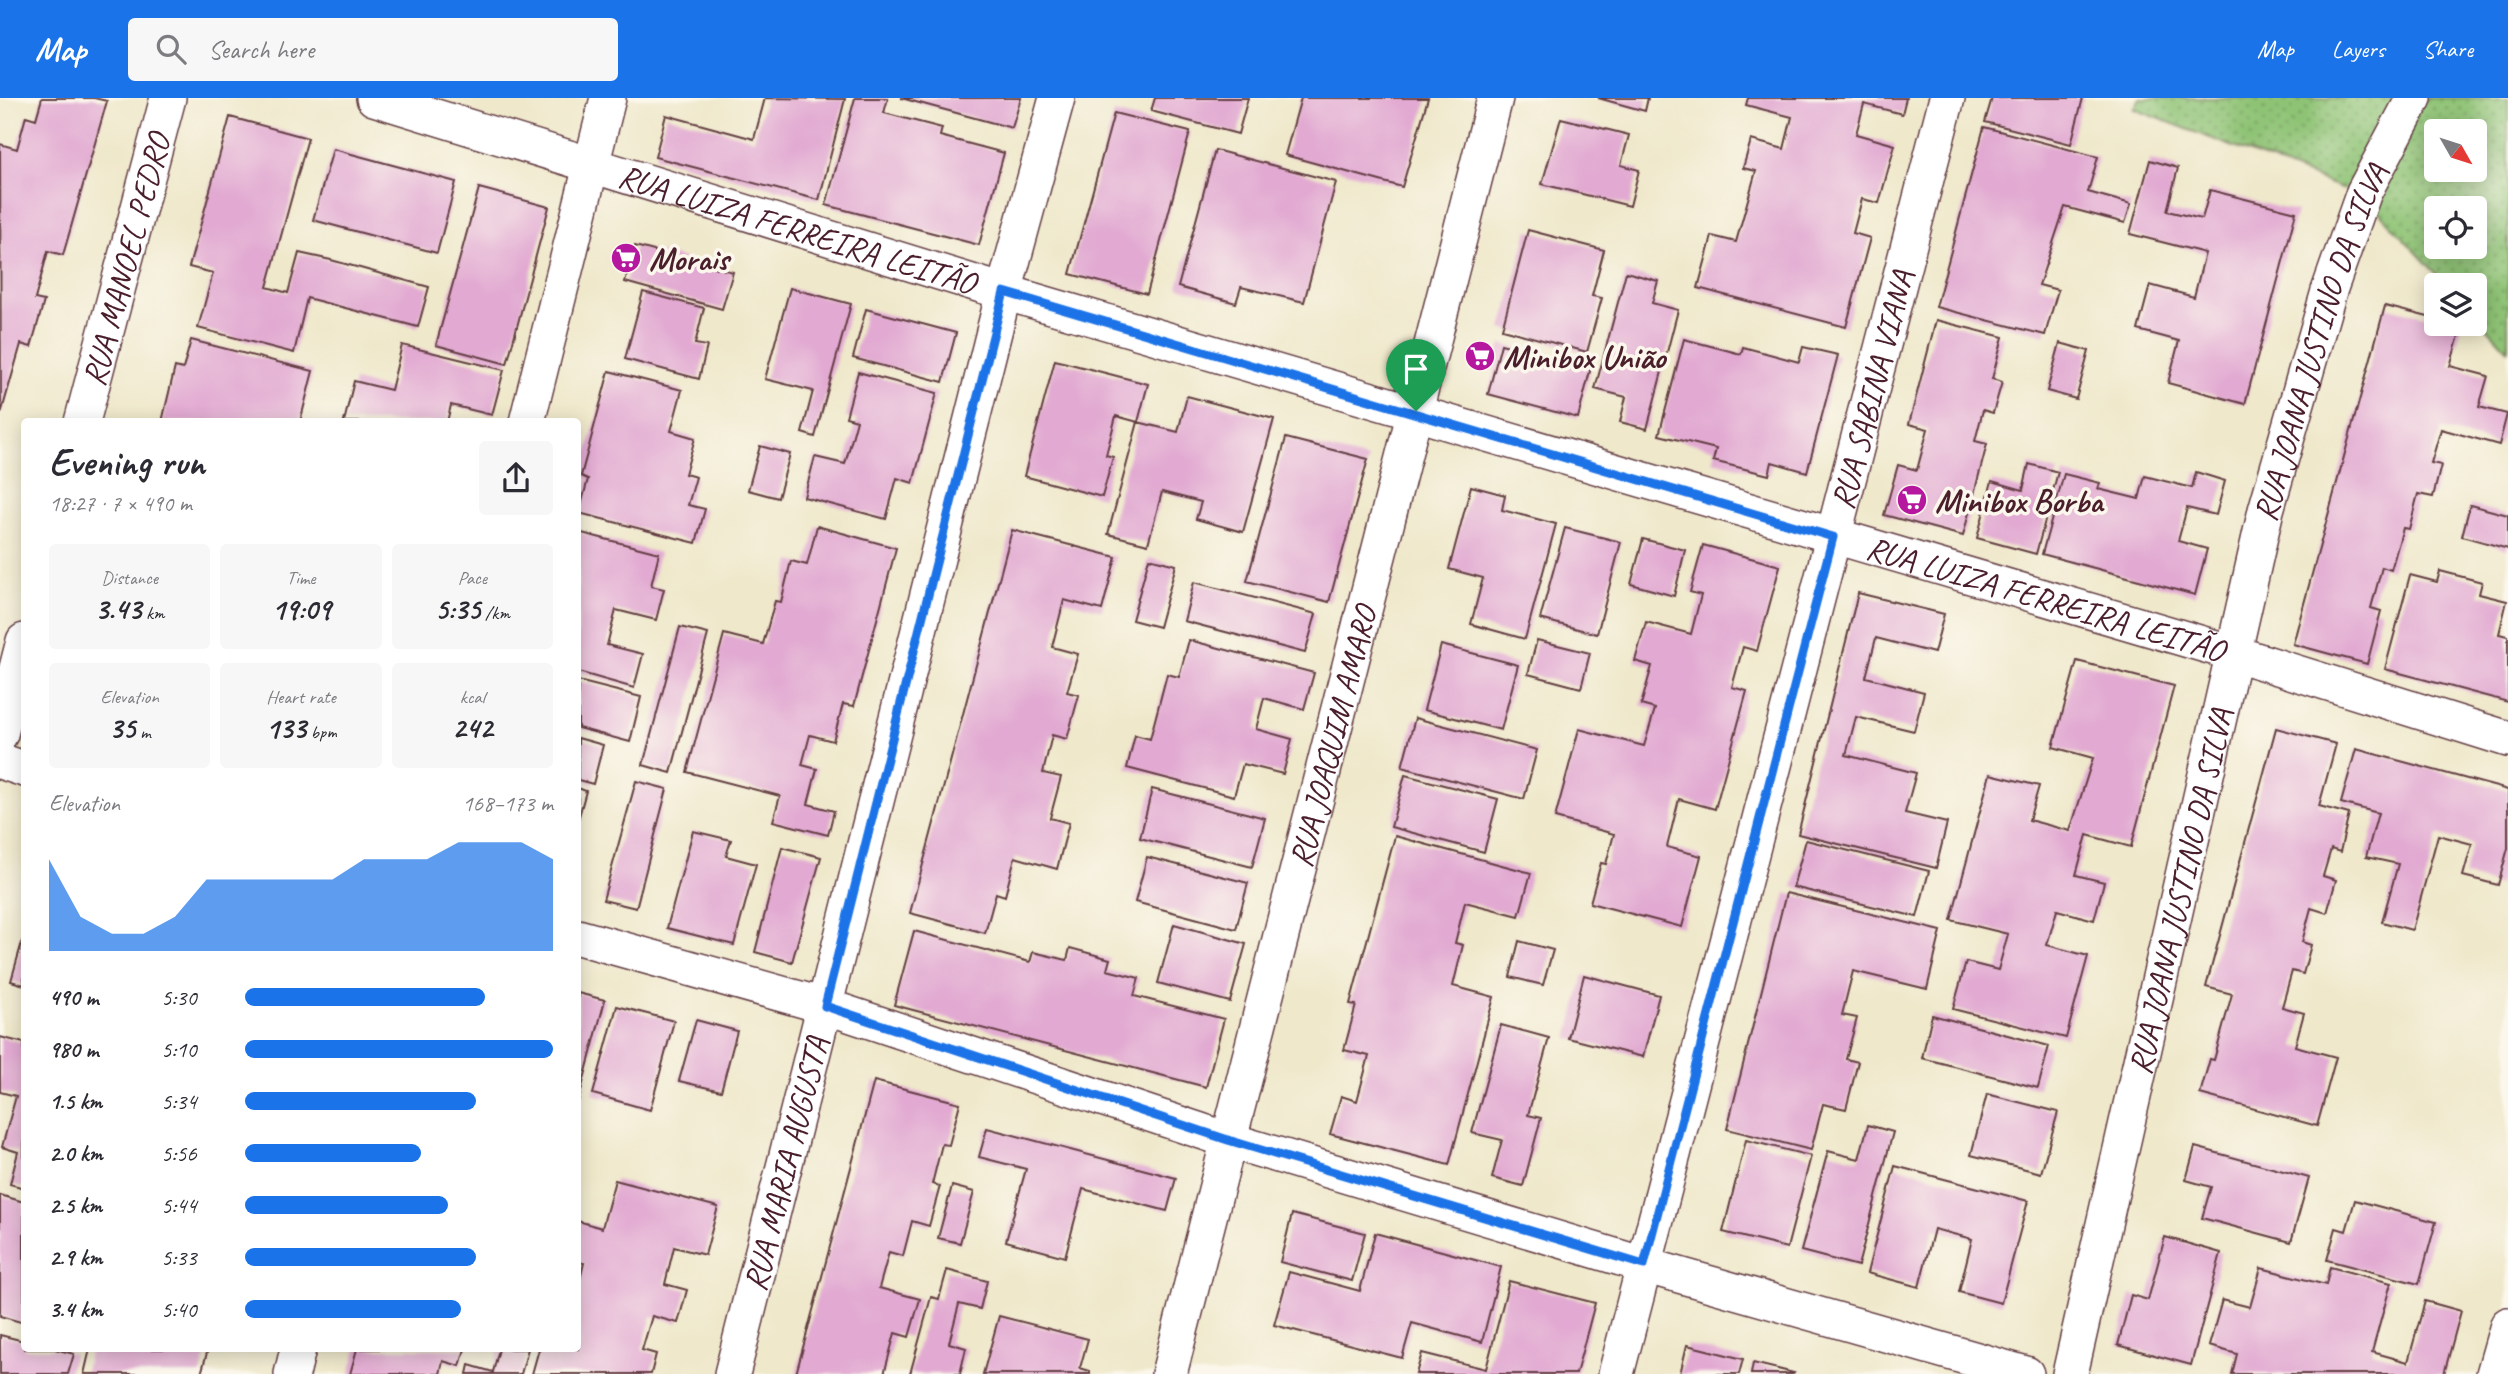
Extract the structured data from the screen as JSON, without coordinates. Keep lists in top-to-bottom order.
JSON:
{
  "streets": {
    "street": [
      "RUA LUIZA FERREIRA LEITÃO",
      "RUA MANOEL PEDRO",
      "RUA JOANA JUSTINO DA SILVA",
      "RUA SABINA VIANA",
      "RUA JOAQUIM AMARO",
      "RUA MARIA AUGUSTA"
    ]
  },
  "crossings": [
    ["RUA LUIZA FERREIRA LEITÃO", "RUA JOANA JUSTINO DA SILVA"],
    ["RUA LUIZA FERREIRA LEITÃO", "RUA SABINA VIANA"],
    ["RUA LUIZA FERREIRA LEITÃO", "RUA JOAQUIM AMARO"],
    ["RUA LUIZA FERREIRA LEITÃO", "RUA MARIA AUGUSTA"]
  ],
  "places": {
    "supermarket": ["Morais", "Minibox União", "Minibox Borba"]
  },
  "north": "bottom right",
  "page": {
    "header": "Map",
    "search": "Search here",
    "nav": ["Map", "Layers", "Share"],
    "heading": ["Evening run", "18:27 · 7 × 490 m"],
    "stats": [
      ["Distance", "3.43 km"],
      ["Time", "19:09"],
      ["Pace", "5:35 /km"],
      ["Elevation", "35 m"],
      ["Heart rate", "133 bpm"],
      ["kcal", "242"]
    ],
    "chart": ["Elevation", "168–173 m"],
    "list": [
      {
        "name": "490 m",
        "note": "5:30"
      },
      {
        "name": "980 m",
        "note": "5:10"
      },
      {
        "name": "1.5 km",
        "note": "5:34"
      },
      {
        "name": "2.0 km",
        "note": "5:56"
      },
      {
        "name": "2.5 km",
        "note": "5:44"
      },
      {
        "name": "2.9 km",
        "note": "5:33"
      },
      {
        "name": "3.4 km",
        "note": "5:40"
      }
    ]
  }
}
